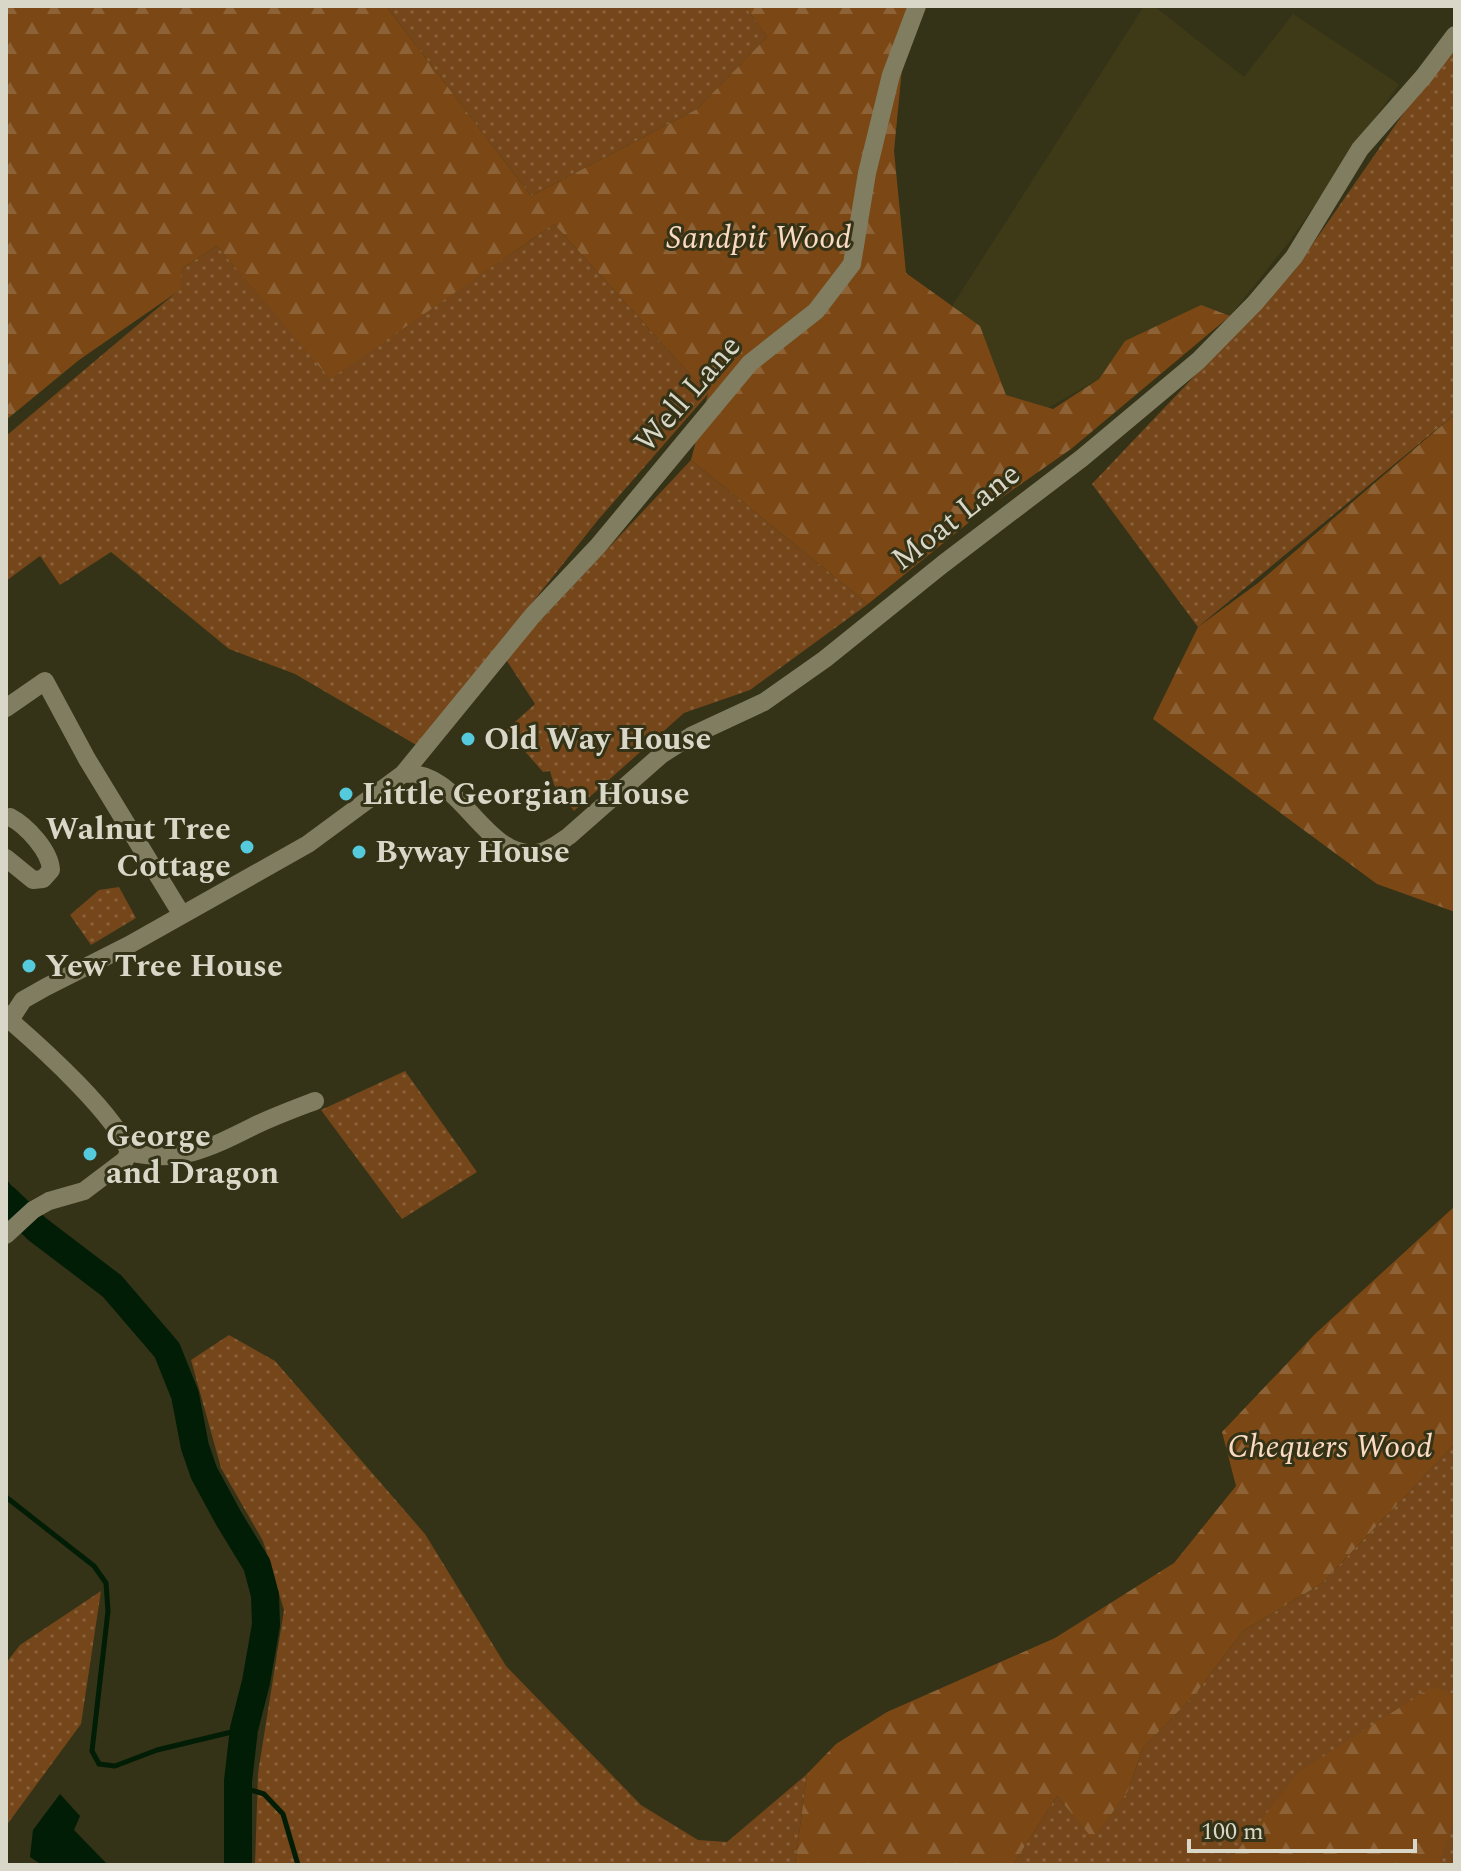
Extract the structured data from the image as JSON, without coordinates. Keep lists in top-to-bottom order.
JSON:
{
  "streets": {
    "street": ["Well Lane", "Moat Lane"]
  },
  "crossings": [
    ["Well Lane", "Moat Lane"]
  ],
  "parks": ["Sandpit Wood", "Chequers Wood"],
  "places": [
    "Old Way House",
    "Little Georgian House",
    "Walnut Tree Cottage",
    "Byway House",
    "Yew Tree House",
    "George and Dragon"
  ],
  "scale_bar": "100 m"
}
